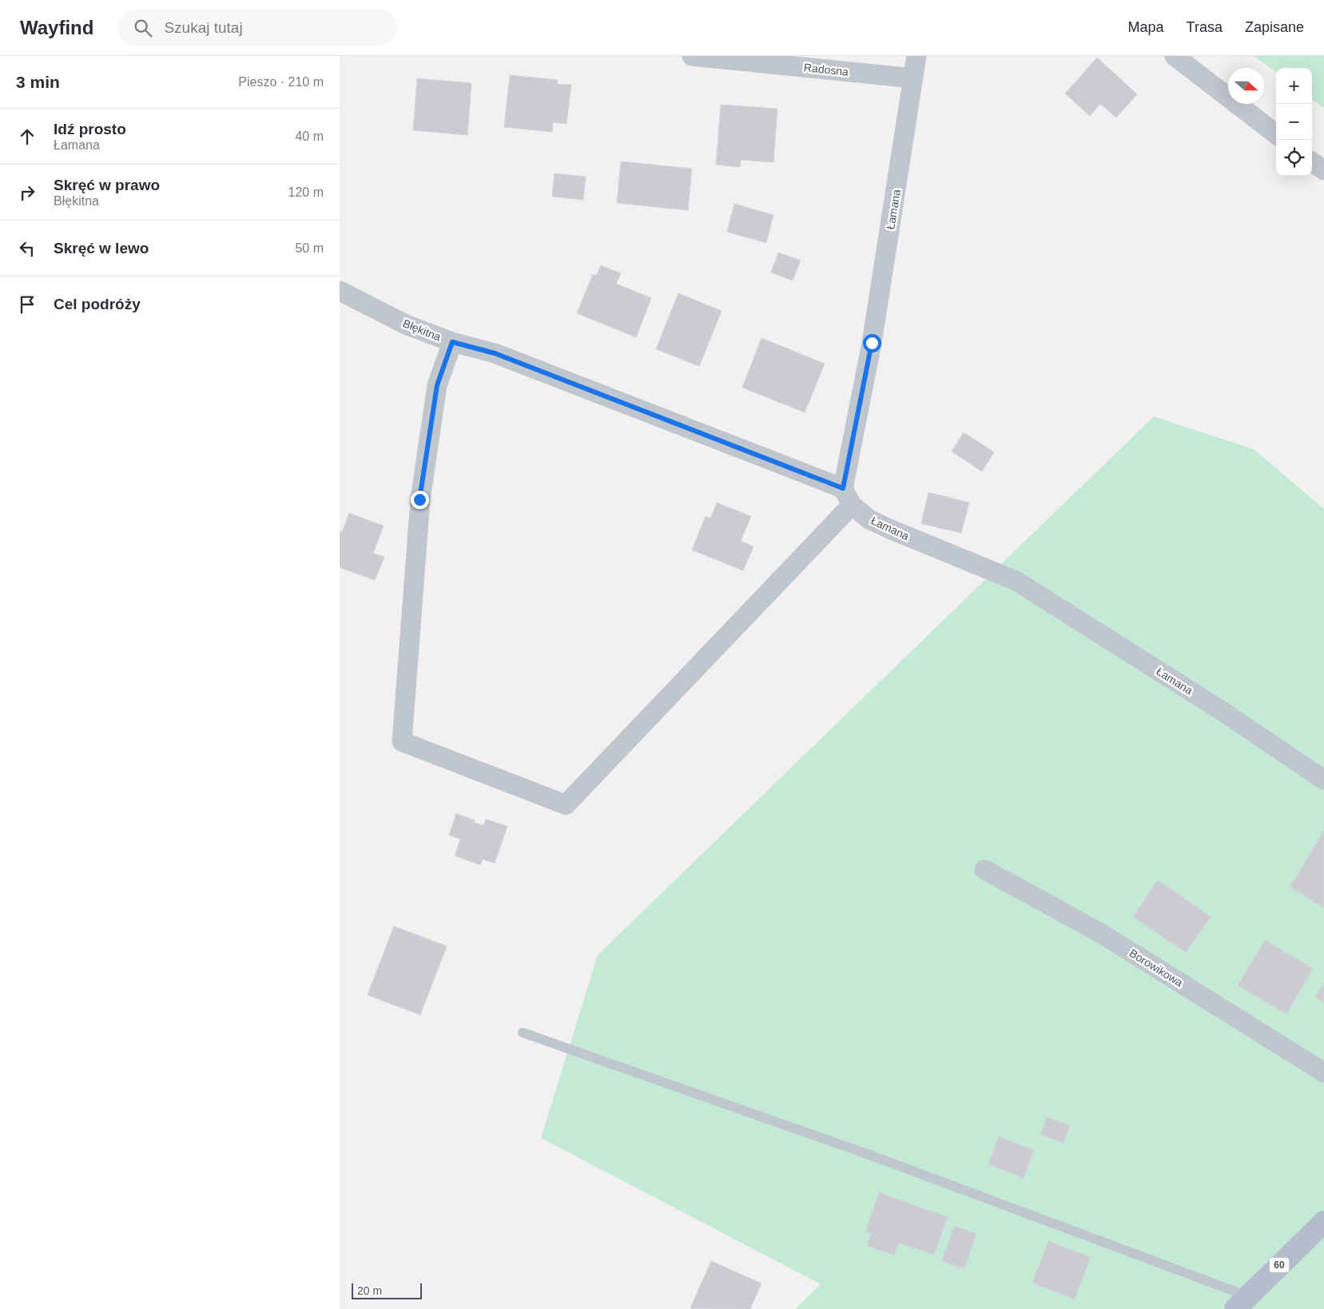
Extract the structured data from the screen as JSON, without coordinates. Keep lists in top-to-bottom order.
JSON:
{
  "streets": {
    "main road": ["60"],
    "street": [
      "Radosna",
      "Łamana",
      "Błękitna",
      "Borowikowa"
    ]
  },
  "crossings": [
    ["Radosna", "Łamana"],
    ["Łamana", "Błękitna"]
  ],
  "scale_bar": "20 m",
  "north": "right",
  "page": {
    "header": "Wayfind",
    "search": "Szukaj tutaj",
    "nav": ["Mapa", "Trasa", "Zapisane"],
    "heading": ["3 min", "Pieszo · 210 m"],
    "map_buttons": ["+", "−"],
    "list": [
      ["Idź prosto", "Łamana", "40 m"],
      ["Skręć w prawo", "Błękitna", "120 m"],
      ["Skręć w lewo", "50 m"],
      "Cel podróży"
    ],
    "scale": "20 m"
  }
}
